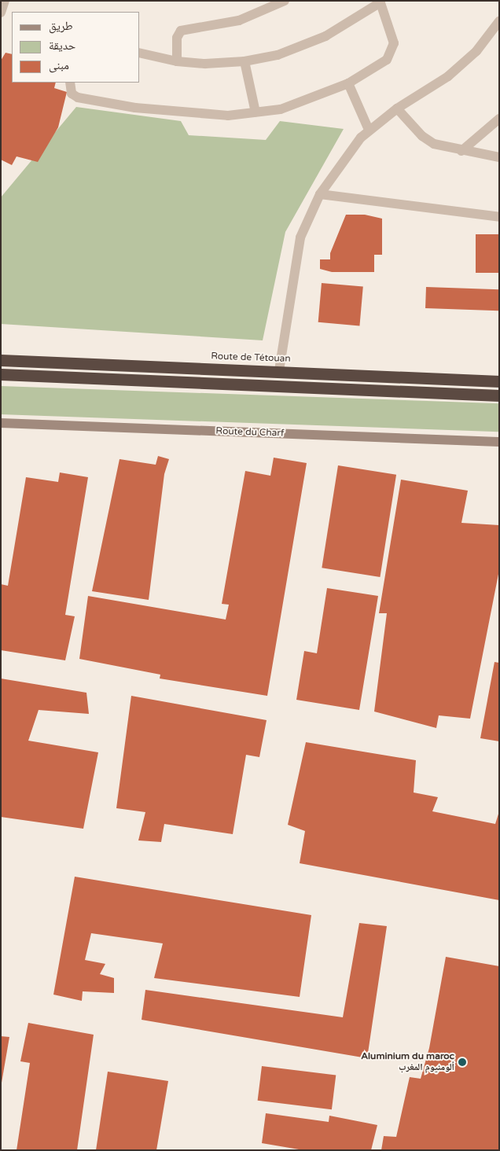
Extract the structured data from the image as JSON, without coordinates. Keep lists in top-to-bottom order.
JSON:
{
  "streets": {
    "highway": ["Route de Tétouan"],
    "street": ["Route du Charf"]
  },
  "places": ["Aluminium du maroc ألومنيوم المغرب"],
  "legend": ["طريق", "حديقة", "مبنى"]
}
